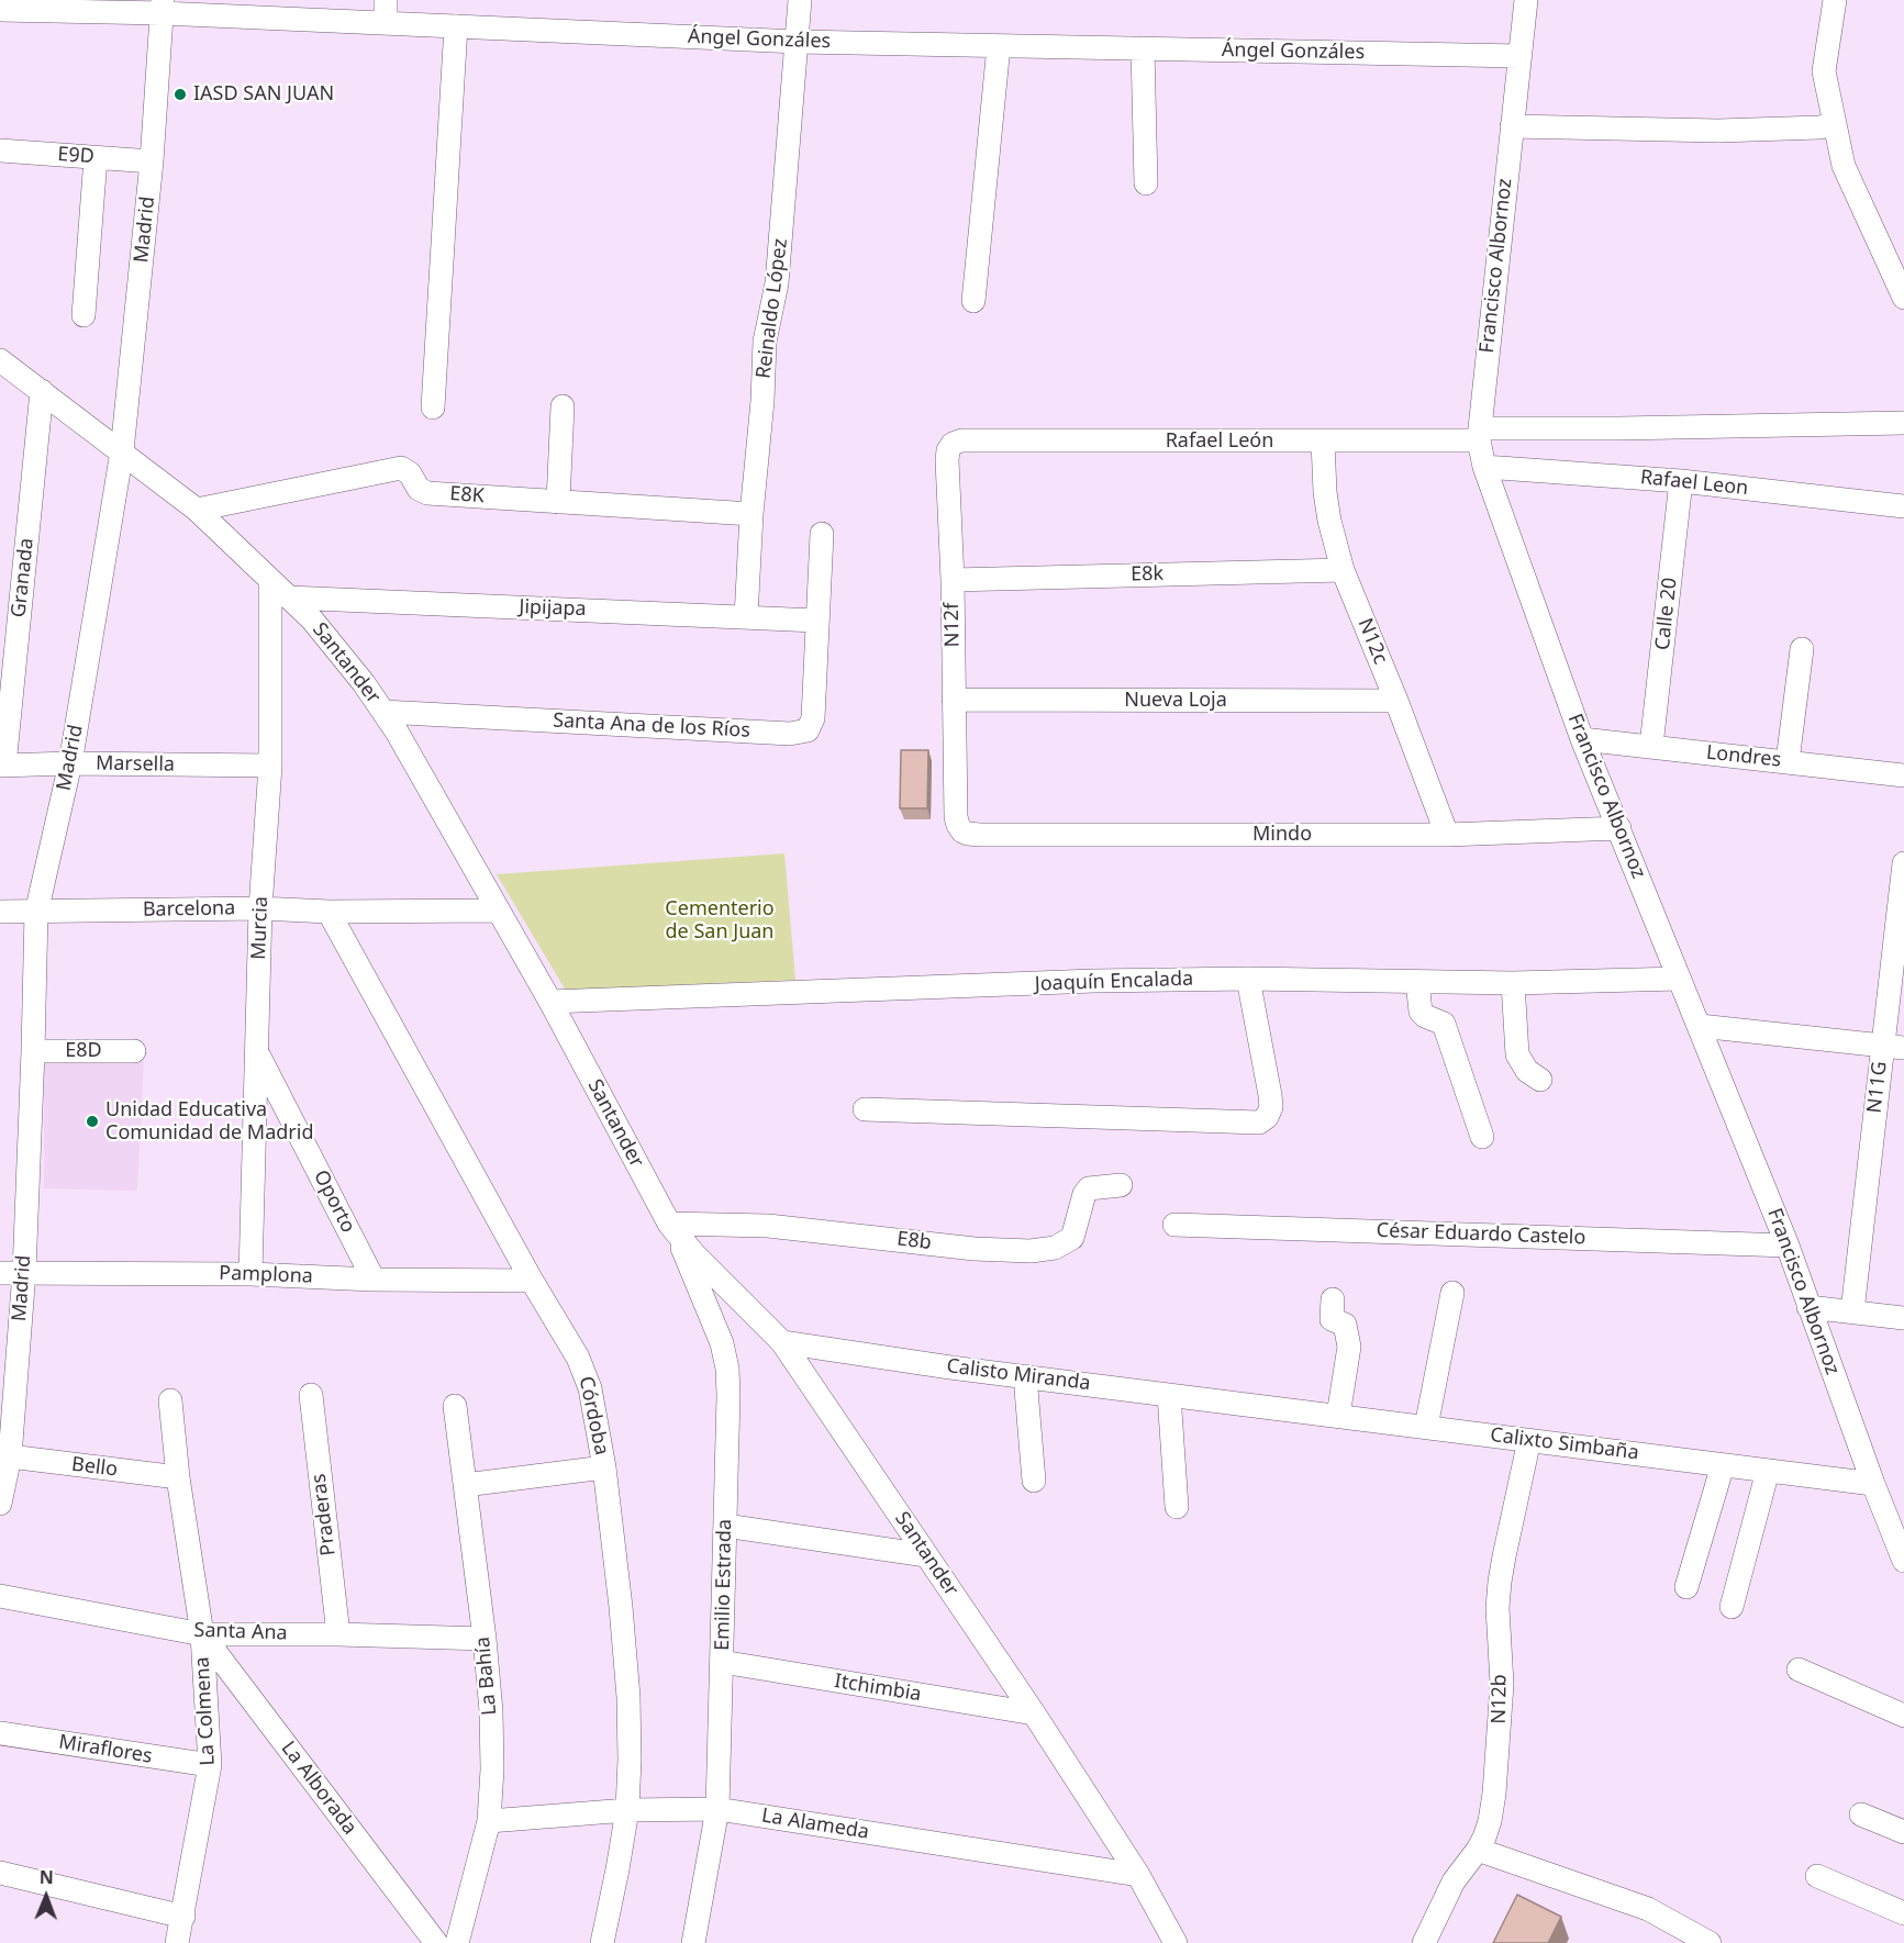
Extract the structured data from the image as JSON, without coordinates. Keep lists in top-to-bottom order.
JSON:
{
  "streets": {
    "street": [
      "Ángel Gonzáles",
      "E9D",
      "Madrid",
      "Francisco Albornoz",
      "Reinaldo López",
      "Rafael León",
      "Rafael Leon",
      "E8K",
      "E8k",
      "Granada",
      "Jipijapa",
      "Calle 20",
      "N12f",
      "N12c",
      "Santander",
      "Nueva Loja",
      "Santa Ana de los Ríos",
      "Londres",
      "Marsella",
      "Mindo",
      "Barcelona",
      "Murcia",
      "Joaquín Encalada",
      "E8D",
      "N11G",
      "Oporto",
      "César Eduardo Castelo",
      "E8b",
      "Pamplona",
      "Calisto Miranda",
      "Córdoba",
      "Calixto Simbaña",
      "Bello",
      "Praderas",
      "Emilio Estrada",
      "Santa Ana",
      "La Bahía",
      "Itchimbia",
      "N12b",
      "La Colmena",
      "Miraflores",
      "La Alborada",
      "La Alameda"
    ]
  },
  "crossings": [
    ["Ángel Gonzáles", "Madrid"],
    ["Ángel Gonzáles", "Francisco Albornoz"],
    ["Ángel Gonzáles", "Reinaldo López"],
    ["E9D", "Madrid"],
    ["Madrid", "Santander"],
    ["Madrid", "Marsella"],
    ["Madrid", "Barcelona"],
    ["Madrid", "E8D"],
    ["Madrid", "Pamplona"],
    ["Madrid", "Bello"],
    ["Francisco Albornoz", "Rafael León"],
    ["Francisco Albornoz", "Rafael Leon"],
    ["Francisco Albornoz", "Londres"],
    ["Francisco Albornoz", "Mindo"],
    ["Francisco Albornoz", "Joaquín Encalada"],
    ["Francisco Albornoz", "César Eduardo Castelo"],
    ["Francisco Albornoz", "Calixto Simbaña"],
    ["Reinaldo López", "E8K"],
    ["Reinaldo López", "Jipijapa"],
    ["Rafael León", "N12f"],
    ["Rafael León", "N12c"],
    ["Rafael Leon", "Calle 20"],
    ["E8K", "Santander"],
    ["E8k", "N12f"],
    ["E8k", "N12c"],
    ["Granada", "Santander"],
    ["Granada", "Marsella"],
    ["Jipijapa", "Santander"],
    ["Jipijapa", "Santa Ana de los Ríos"],
    ["Calle 20", "Londres"],
    ["N12f", "Nueva Loja"],
    ["N12f", "Mindo"],
    ["N12c", "Nueva Loja"],
    ["N12c", "Mindo"],
    ["Santander", "Santa Ana de los Ríos"],
    ["Santander", "Barcelona"],
    ["Santander", "Murcia"],
    ["Santander", "Joaquín Encalada"],
    ["Santander", "E8b"],
    ["Santander", "Calisto Miranda"],
    ["Santander", "Emilio Estrada"],
    ["Santander", "Itchimbia"],
    ["Santander", "La Alameda"],
    ["Marsella", "Murcia"],
    ["Barcelona", "Murcia"],
    ["Barcelona", "Córdoba"],
    ["Murcia", "Oporto"],
    ["Murcia", "Pamplona"],
    ["Oporto", "Pamplona"],
    ["E8b", "Emilio Estrada"],
    ["Pamplona", "Córdoba"],
    ["Calisto Miranda", "Calixto Simbaña"],
    ["Córdoba", "La Alameda"],
    ["Calixto Simbaña", "N12b"],
    ["Bello", "La Colmena"],
    ["Praderas", "Santa Ana"],
    ["Emilio Estrada", "Itchimbia"],
    ["Emilio Estrada", "La Alameda"],
    ["Santa Ana", "La Bahía"],
    ["Santa Ana", "La Colmena"],
    ["Santa Ana", "La Alborada"],
    ["La Bahía", "La Alameda"],
    ["La Colmena", "Miraflores"],
    ["La Colmena", "La Alborada"]
  ],
  "parks": ["Cementerio de San Juan"],
  "places": ["IASD SAN JUAN", "Unidad Educativa Comunidad de Madrid"],
  "north": "top"
}
